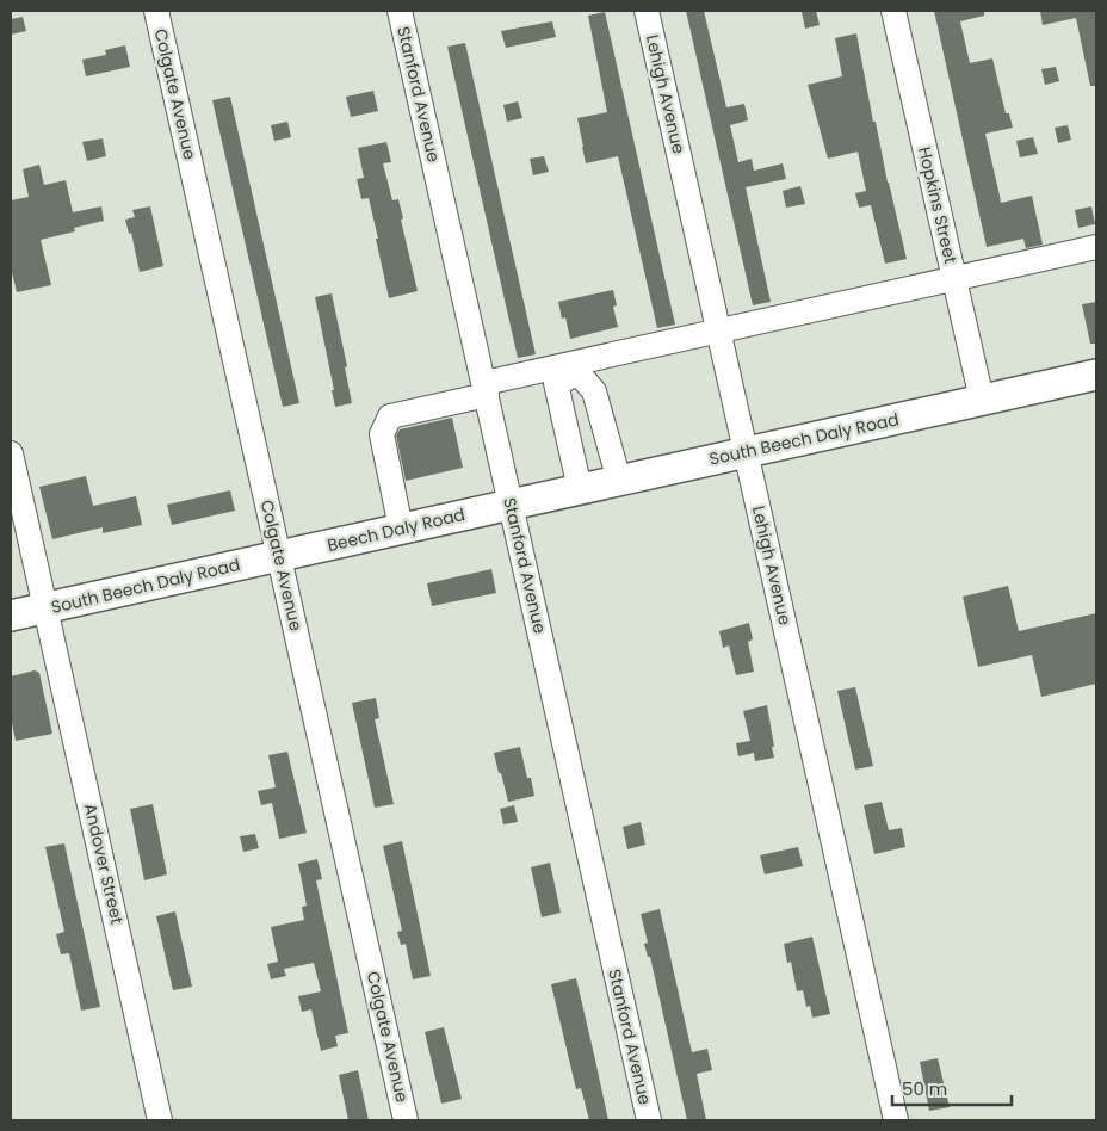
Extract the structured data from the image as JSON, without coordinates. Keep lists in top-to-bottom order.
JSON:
{
  "streets": {
    "main road": ["South Beech Daly Road", "Beech Daly Road"],
    "street": [
      "Colgate Avenue",
      "Stanford Avenue",
      "Lehigh Avenue",
      "Hopkins Street",
      "Andover Street"
    ]
  },
  "crossings": [
    ["Colgate Avenue", "South Beech Daly Road"],
    ["Colgate Avenue", "Beech Daly Road"],
    ["Stanford Avenue", "South Beech Daly Road"],
    ["Stanford Avenue", "Beech Daly Road"],
    ["Lehigh Avenue", "South Beech Daly Road"],
    ["Hopkins Street", "South Beech Daly Road"],
    ["South Beech Daly Road", "Beech Daly Road"],
    ["South Beech Daly Road", "Andover Street"]
  ],
  "scale_bar": "50 m"
}
